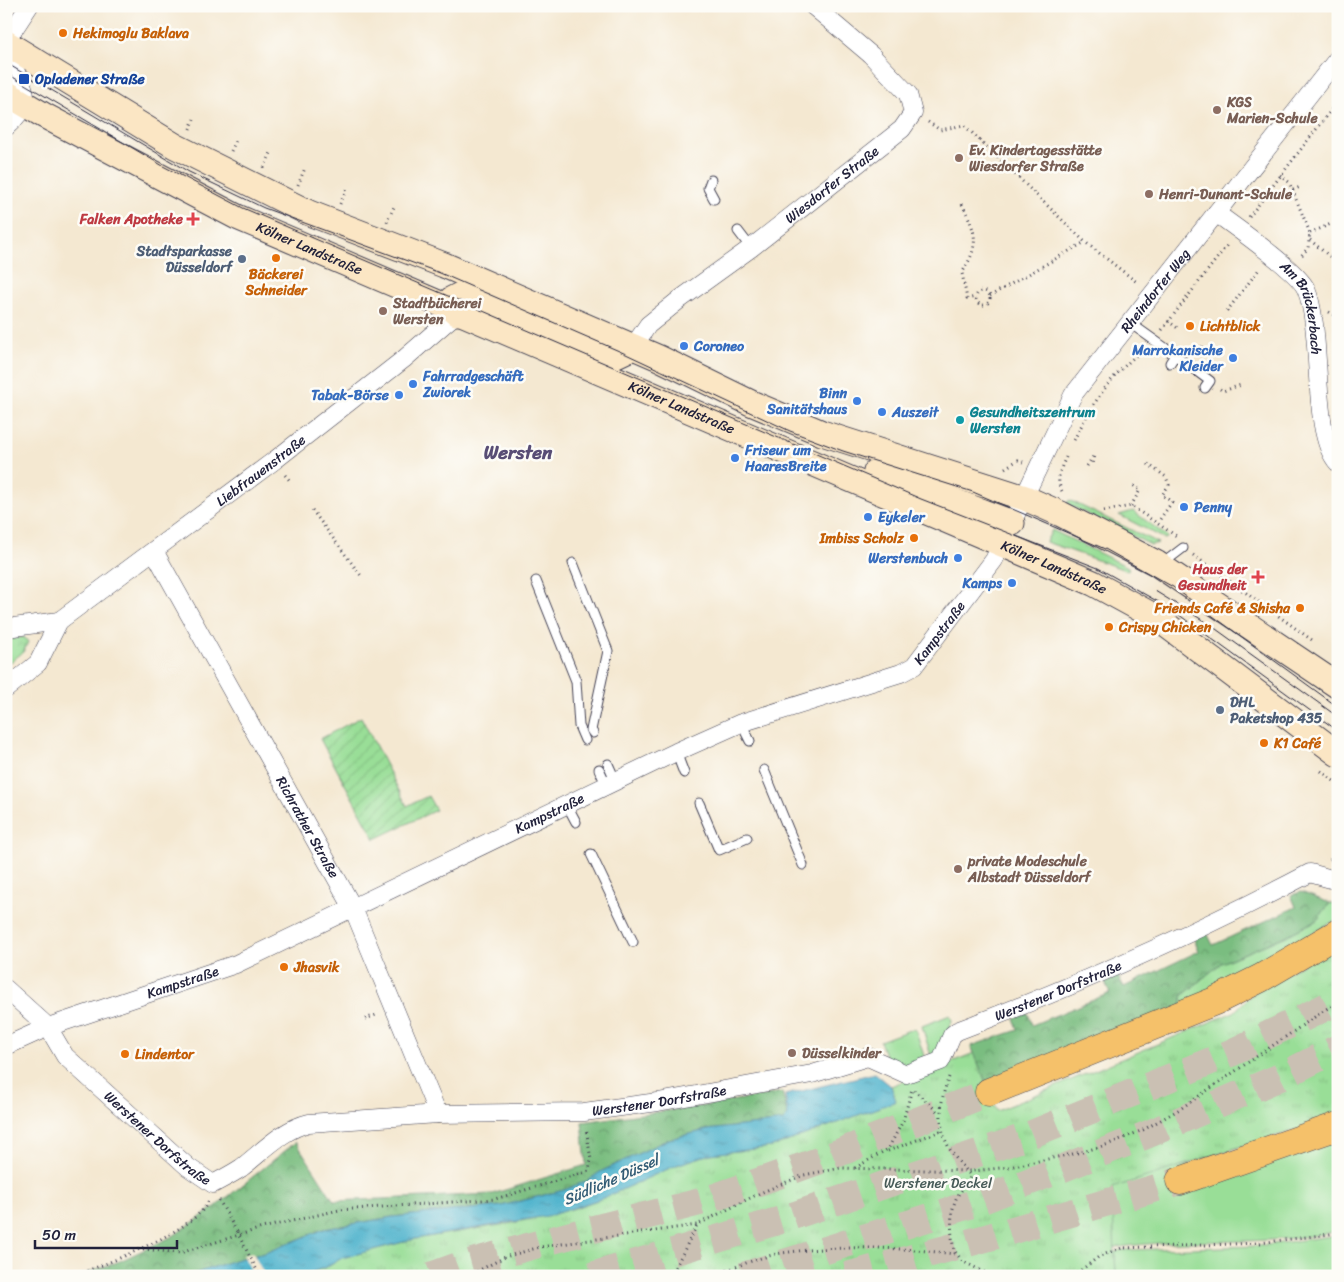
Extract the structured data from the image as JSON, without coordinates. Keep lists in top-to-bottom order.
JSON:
{
  "streets": {
    "main road": ["Kölner Landstraße"],
    "street": [
      "Wiesdorfer Straße",
      "Rheindorfer Weg",
      "Am Brückerbach",
      "Liebfrauenstraße",
      "Kampstraße",
      "Richrather Straße",
      "Werstener Dorfstraße"
    ]
  },
  "crossings": [
    ["Kölner Landstraße", "Rheindorfer Weg"],
    ["Kölner Landstraße", "Liebfrauenstraße"],
    ["Kölner Landstraße", "Kampstraße"],
    ["Rheindorfer Weg", "Am Brückerbach"],
    ["Rheindorfer Weg", "Kampstraße"],
    ["Liebfrauenstraße", "Richrather Straße"],
    ["Kampstraße", "Richrather Straße"],
    ["Kampstraße", "Werstener Dorfstraße"],
    ["Richrather Straße", "Werstener Dorfstraße"]
  ],
  "districts": ["Wersten"],
  "water": ["Südliche Düssel"],
  "parks": ["Werstener Deckel"],
  "places": {
    "other": [
      "Hekimoglu Baklava",
      "KGS Marien-Schule",
      "Ev. Kindertagesstätte Wiesdorfer Straße",
      "Henri-Dunant-Schule",
      "Bäckerei Schneider",
      "Stadtsparkasse Düsseldorf",
      "Stadtbücherei Wersten",
      "Lichtblick",
      "Coroneo",
      "Marrokanische Kleider",
      "Fahrradgeschäft Zwiorek",
      "Tabak-Börse",
      "Binn Sanitätshaus",
      "Auszeit",
      "Gesundheitszentrum Wersten",
      "Friseur um HaaresBreite",
      "Penny",
      "Eykeler",
      "Imbiss Scholz",
      "Werstenbuch",
      "Kamps",
      "Friends Café & Shisha",
      "Crispy Chicken",
      "DHL Paketshop 435",
      "K1 Café",
      "private Modeschule Albstadt Düsseldorf",
      "Jhasvik",
      "Düsselkinder",
      "Lindentor"
    ],
    "transit": ["Opladener Straße"],
    "health": ["Falken Apotheke", "Haus der Gesundheit"]
  },
  "scale_bar": "50 m"
}
